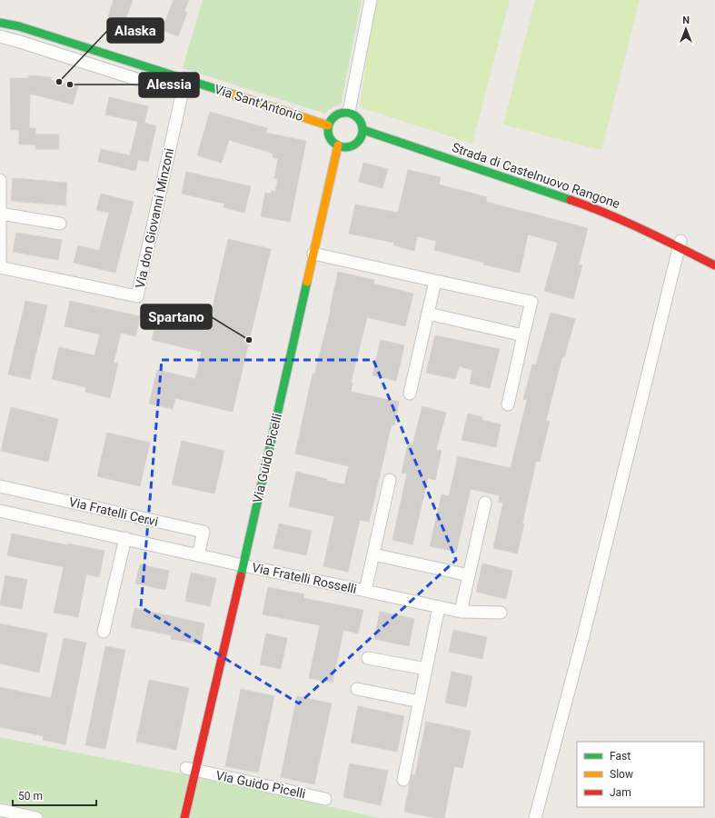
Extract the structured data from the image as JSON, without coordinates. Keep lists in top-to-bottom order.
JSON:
{
  "streets": {
    "main road": ["Via Sant'Antonio", "Strada di Castelnuovo Rangone", "Via Guido Picelli"],
    "street": ["Via don Giovanni Minzoni", "Via Fratelli Cervi", "Via Fratelli Rosselli"]
  },
  "crossings": [
    ["Via Sant'Antonio", "Strada di Castelnuovo Rangone"],
    ["Via Sant'Antonio", "Via don Giovanni Minzoni"],
    ["Via Sant'Antonio", "Via Guido Picelli"],
    ["Strada di Castelnuovo Rangone", "Via Guido Picelli"],
    ["Via Guido Picelli", "Via Fratelli Cervi"],
    ["Via Guido Picelli", "Via Fratelli Rosselli"],
    ["Via Fratelli Cervi", "Via Fratelli Rosselli"]
  ],
  "places": ["Alaska", "Alessia", "Spartano"],
  "legend": ["Fast", "Slow", "Jam"],
  "scale_bar": "50 m",
  "north": "top"
}
